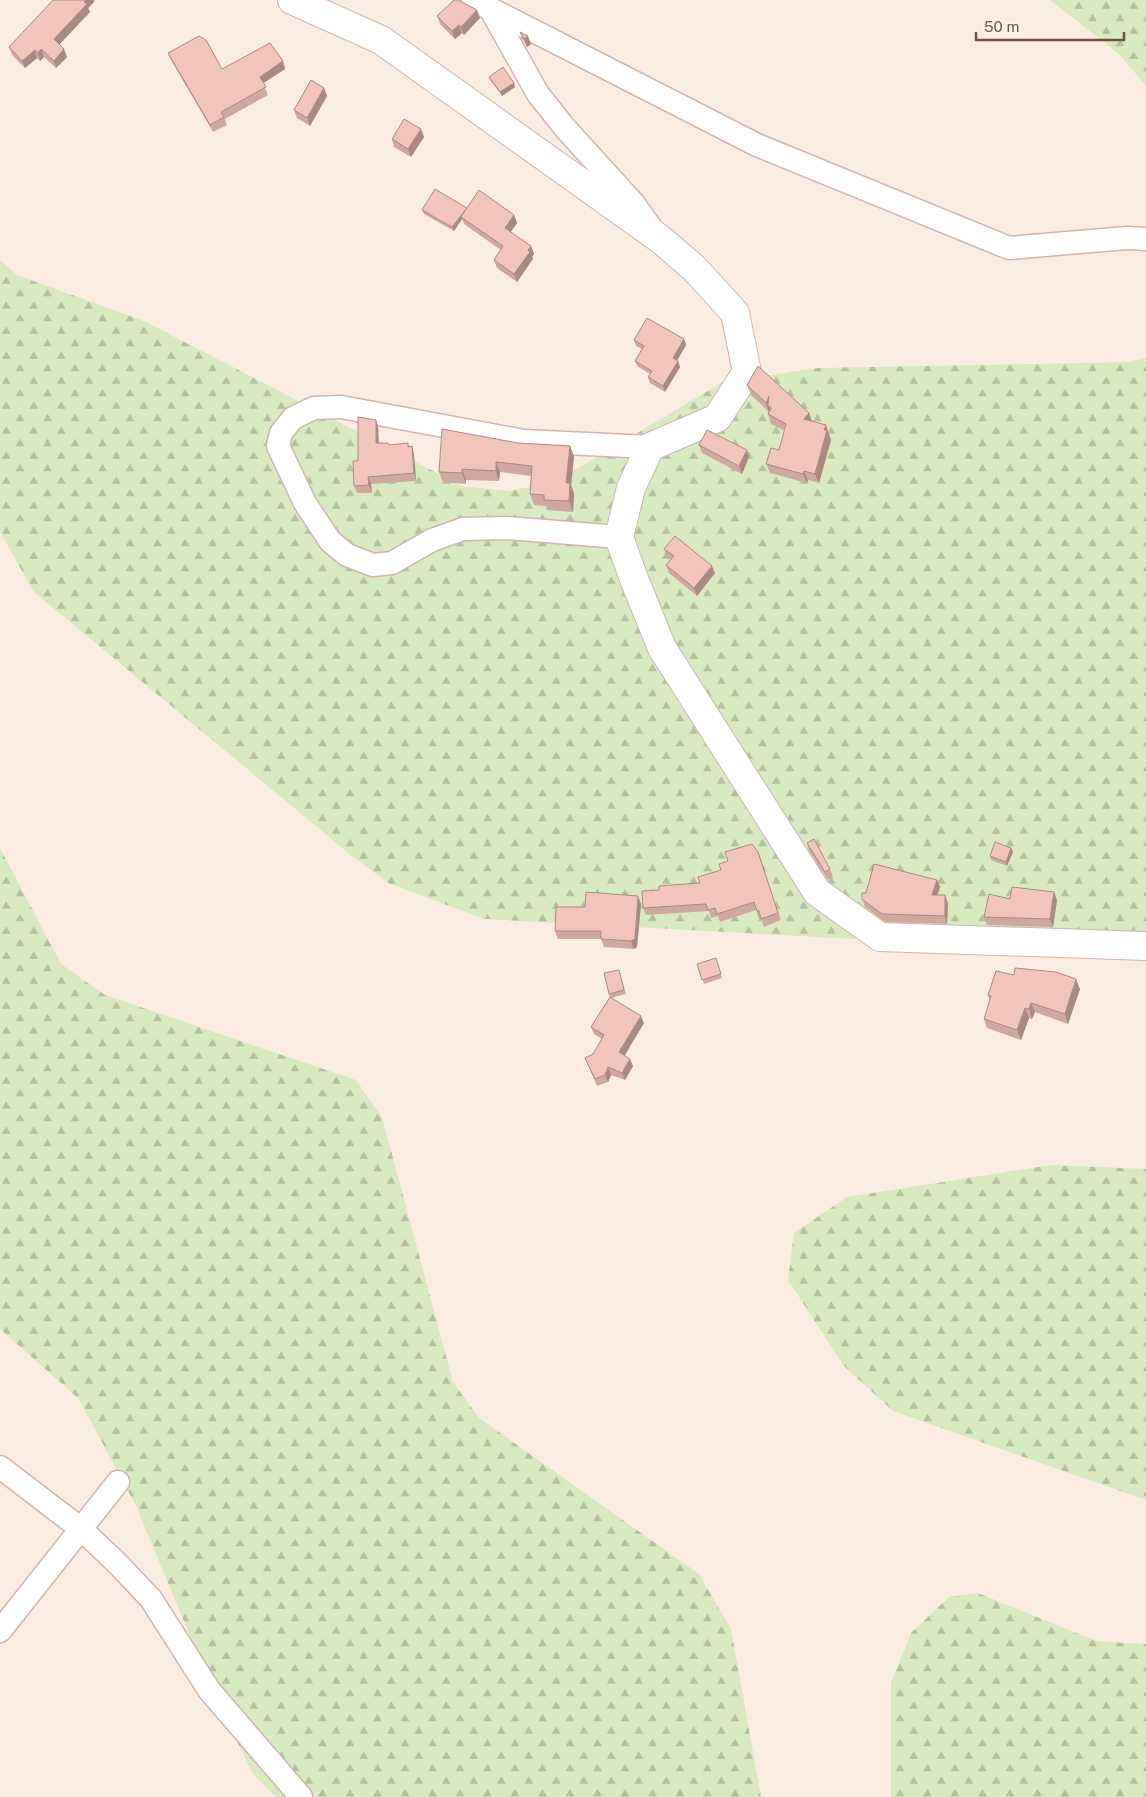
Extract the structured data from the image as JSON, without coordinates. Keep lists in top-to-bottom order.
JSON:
{
  "scale_bar": "50 m"
}
